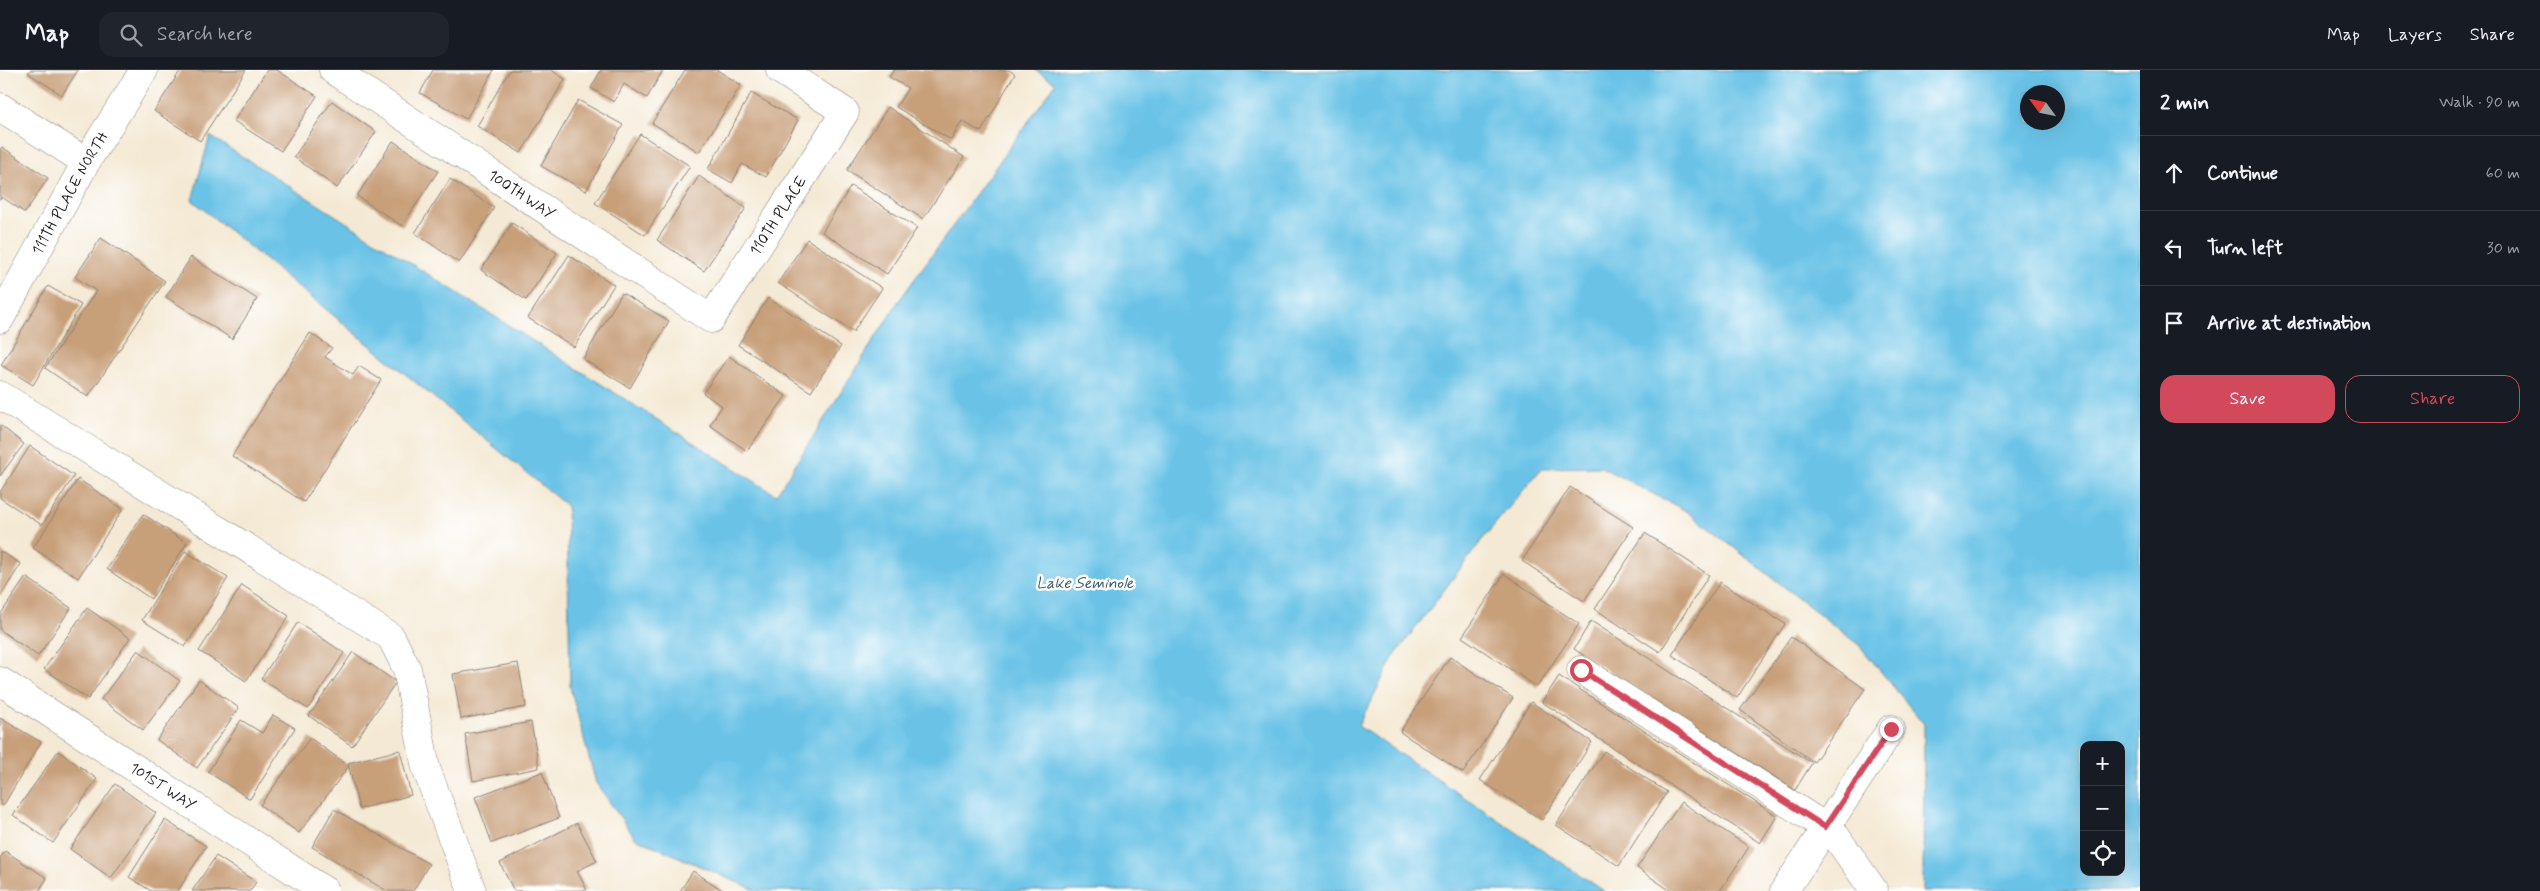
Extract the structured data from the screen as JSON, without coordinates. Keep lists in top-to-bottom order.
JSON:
{
  "streets": {
    "street": [
      "111TH PLACE NORTH",
      "100TH WAY",
      "110TH PLACE",
      "101ST WAY"
    ]
  },
  "crossings": [
    ["100TH WAY", "110TH PLACE"]
  ],
  "water": ["Lake Seminole"],
  "north": "top left",
  "page": {
    "header": "Map",
    "search": "Search here",
    "nav": ["Map", "Layers", "Share"],
    "heading": ["2 min", "Walk · 90 m"],
    "list": [
      ["Continue", "60 m"],
      ["Turn left", "30 m"],
      "Arrive at destination"
    ],
    "buttons": ["Save", "Share"],
    "map_buttons": ["+", "−"]
  }
}
